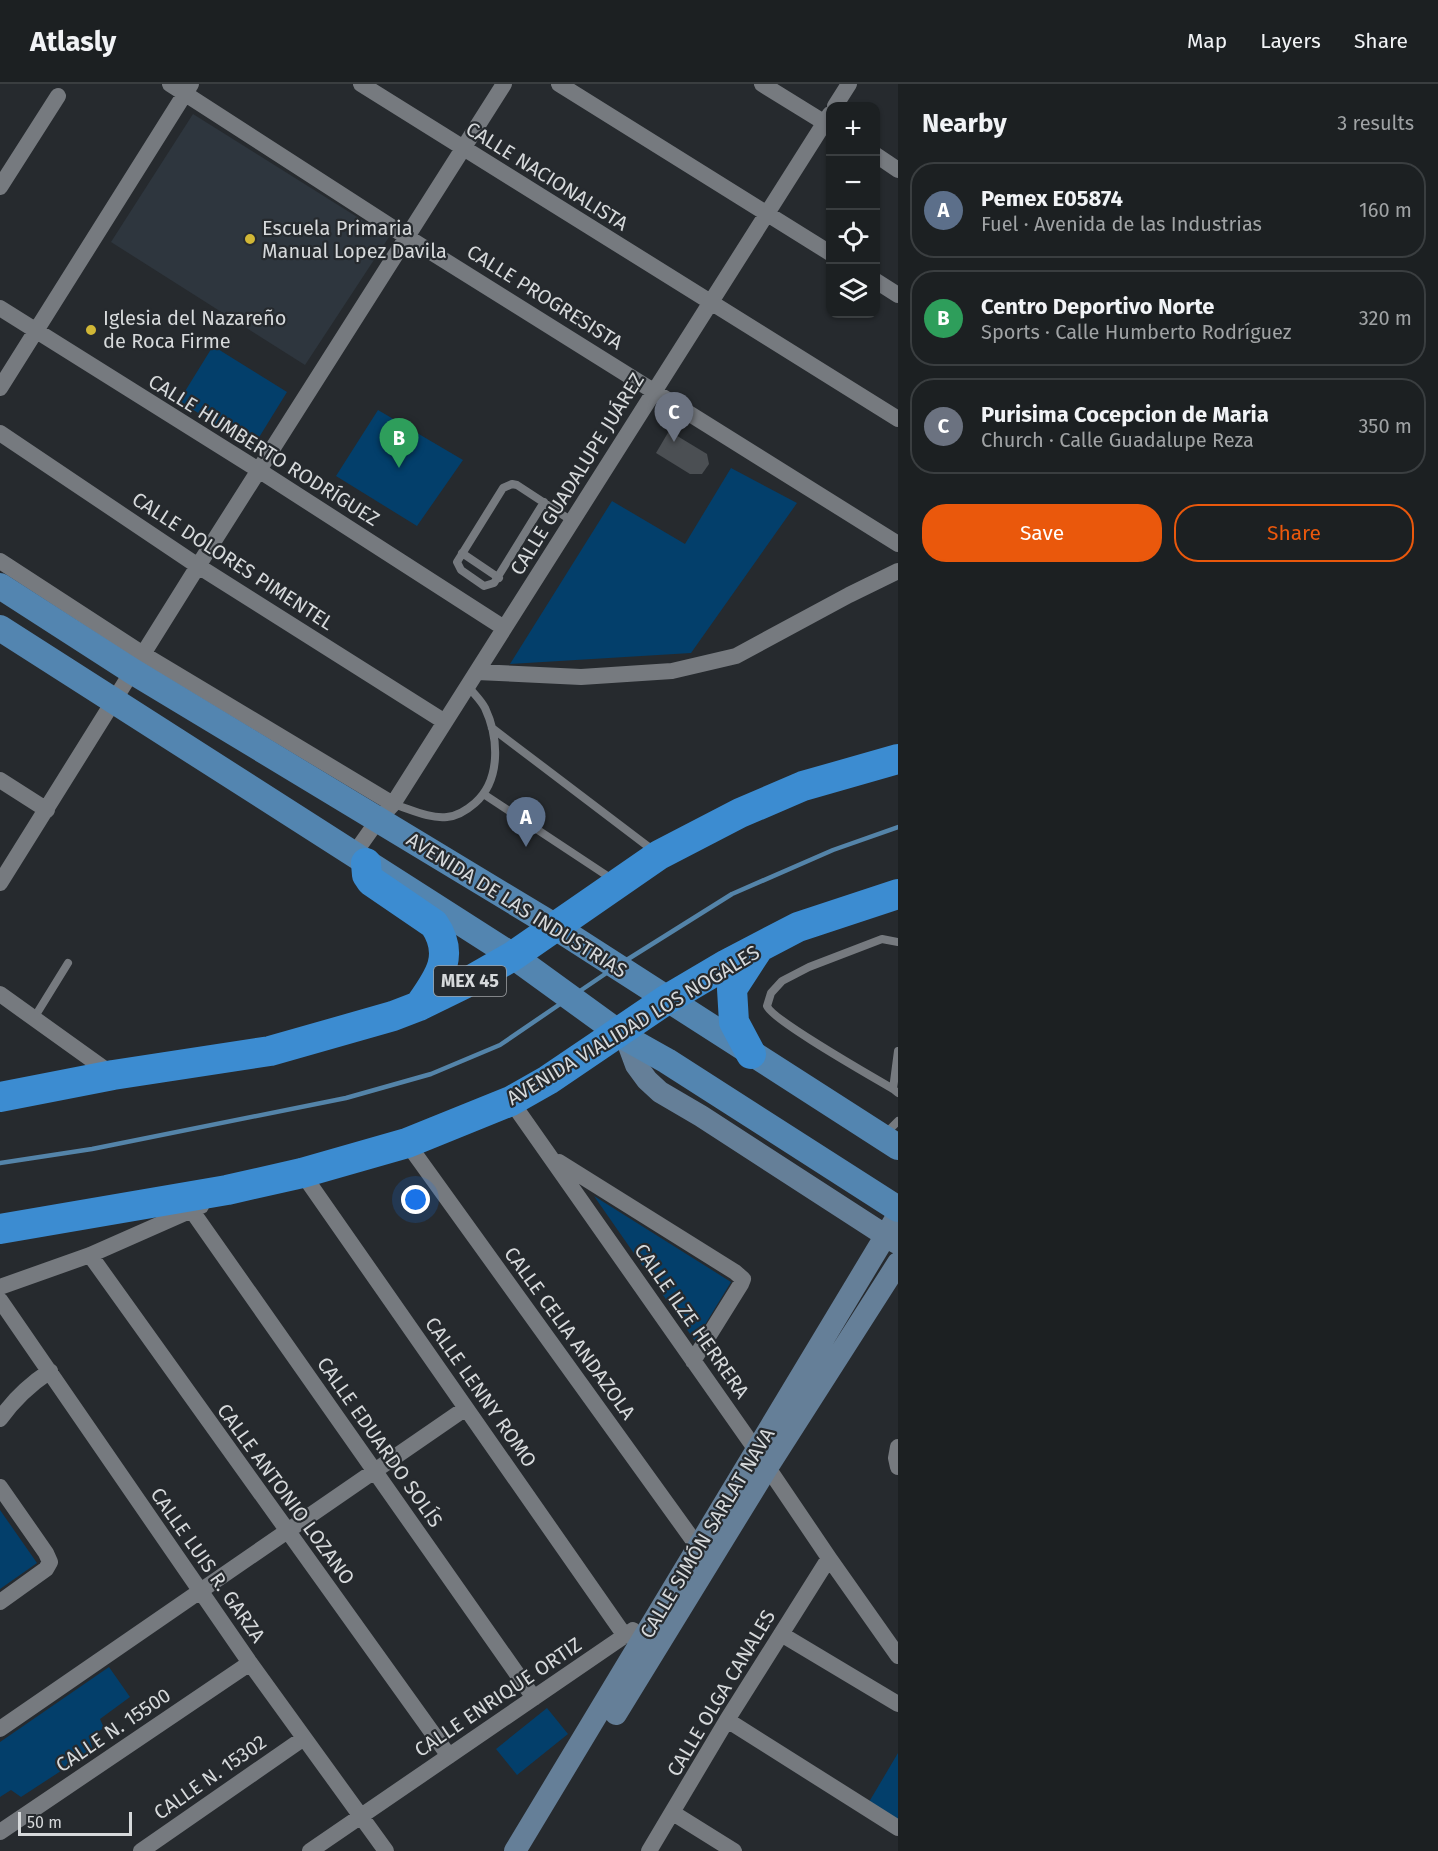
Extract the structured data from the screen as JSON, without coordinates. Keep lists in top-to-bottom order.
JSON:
{
  "streets": {
    "highway": ["MEX 45", "AVENIDA VIALIDAD LOS NOGALES"],
    "main road": ["AVENIDA DE LAS INDUSTRIAS"],
    "street": [
      "CALLE NACIONALISTA",
      "CALLE PROGRESISTA",
      "CALLE HUMBERTO RODRÍGUEZ",
      "CALLE GUADALUPE JUÁREZ",
      "CALLE DOLORES PIMENTEL",
      "CALLE ILZE HERRERA",
      "CALLE CELIA ANDAZOLA",
      "CALLE LENNY ROMO",
      "CALLE EDUARDO SOLÍS",
      "CALLE ANTONIO LOZANO",
      "CALLE SIMÓN SARLAT NAVA",
      "CALLE LUIS R. GARZA",
      "CALLE OLGA CANALES",
      "CALLE ENRIQUE ORTIZ",
      "CALLE N. 15500",
      "CALLE N. 15302"
    ]
  },
  "crossings": [
    ["CALLE NACIONALISTA", "CALLE GUADALUPE JUÁREZ"],
    ["CALLE PROGRESISTA", "CALLE GUADALUPE JUÁREZ"],
    ["CALLE HUMBERTO RODRÍGUEZ", "CALLE GUADALUPE JUÁREZ"],
    ["CALLE GUADALUPE JUÁREZ", "CALLE DOLORES PIMENTEL"],
    ["CALLE GUADALUPE JUÁREZ", "AVENIDA DE LAS INDUSTRIAS"],
    ["AVENIDA DE LAS INDUSTRIAS", "MEX 45"],
    ["AVENIDA DE LAS INDUSTRIAS", "AVENIDA VIALIDAD LOS NOGALES"],
    ["AVENIDA VIALIDAD LOS NOGALES", "CALLE ILZE HERRERA"],
    ["AVENIDA VIALIDAD LOS NOGALES", "CALLE CELIA ANDAZOLA"],
    ["AVENIDA VIALIDAD LOS NOGALES", "CALLE LENNY ROMO"],
    ["AVENIDA VIALIDAD LOS NOGALES", "CALLE EDUARDO SOLÍS"],
    ["AVENIDA VIALIDAD LOS NOGALES", "CALLE ANTONIO LOZANO"],
    ["CALLE ILZE HERRERA", "CALLE SIMÓN SARLAT NAVA"],
    ["CALLE ILZE HERRERA", "CALLE OLGA CANALES"],
    ["CALLE CELIA ANDAZOLA", "CALLE SIMÓN SARLAT NAVA"],
    ["CALLE LENNY ROMO", "CALLE ENRIQUE ORTIZ"],
    ["CALLE EDUARDO SOLÍS", "CALLE ENRIQUE ORTIZ"],
    ["CALLE ANTONIO LOZANO", "CALLE ENRIQUE ORTIZ"],
    ["CALLE SIMÓN SARLAT NAVA", "CALLE ENRIQUE ORTIZ"],
    ["CALLE LUIS R. GARZA", "CALLE ENRIQUE ORTIZ"],
    ["CALLE LUIS R. GARZA", "CALLE N. 15500"],
    ["CALLE LUIS R. GARZA", "CALLE N. 15302"]
  ],
  "places": ["Escuela Primaria Manual Lopez Davila", "Iglesia del Nazareño de Roca Firme"],
  "scale_bar": "50 m",
  "page": {
    "header": "Atlasly",
    "nav": ["Map", "Layers", "Share"],
    "heading": ["Nearby", "3 results"],
    "map_buttons": ["+", "−"],
    "list": [
      {
        "mark": "A",
        "name": "Pemex E05874",
        "note": "Fuel · Avenida de las Industrias",
        "value": "160 m"
      },
      {
        "mark": "B",
        "name": "Centro Deportivo Norte",
        "note": "Sports · Calle Humberto Rodríguez",
        "value": "320 m"
      },
      {
        "mark": "C",
        "name": "Purisima Cocepcion de Maria",
        "note": "Church · Calle Guadalupe Reza",
        "value": "350 m"
      }
    ],
    "pins": ["C", "B", "A"],
    "buttons": ["Save", "Share"],
    "scale": "50 m"
  }
}
